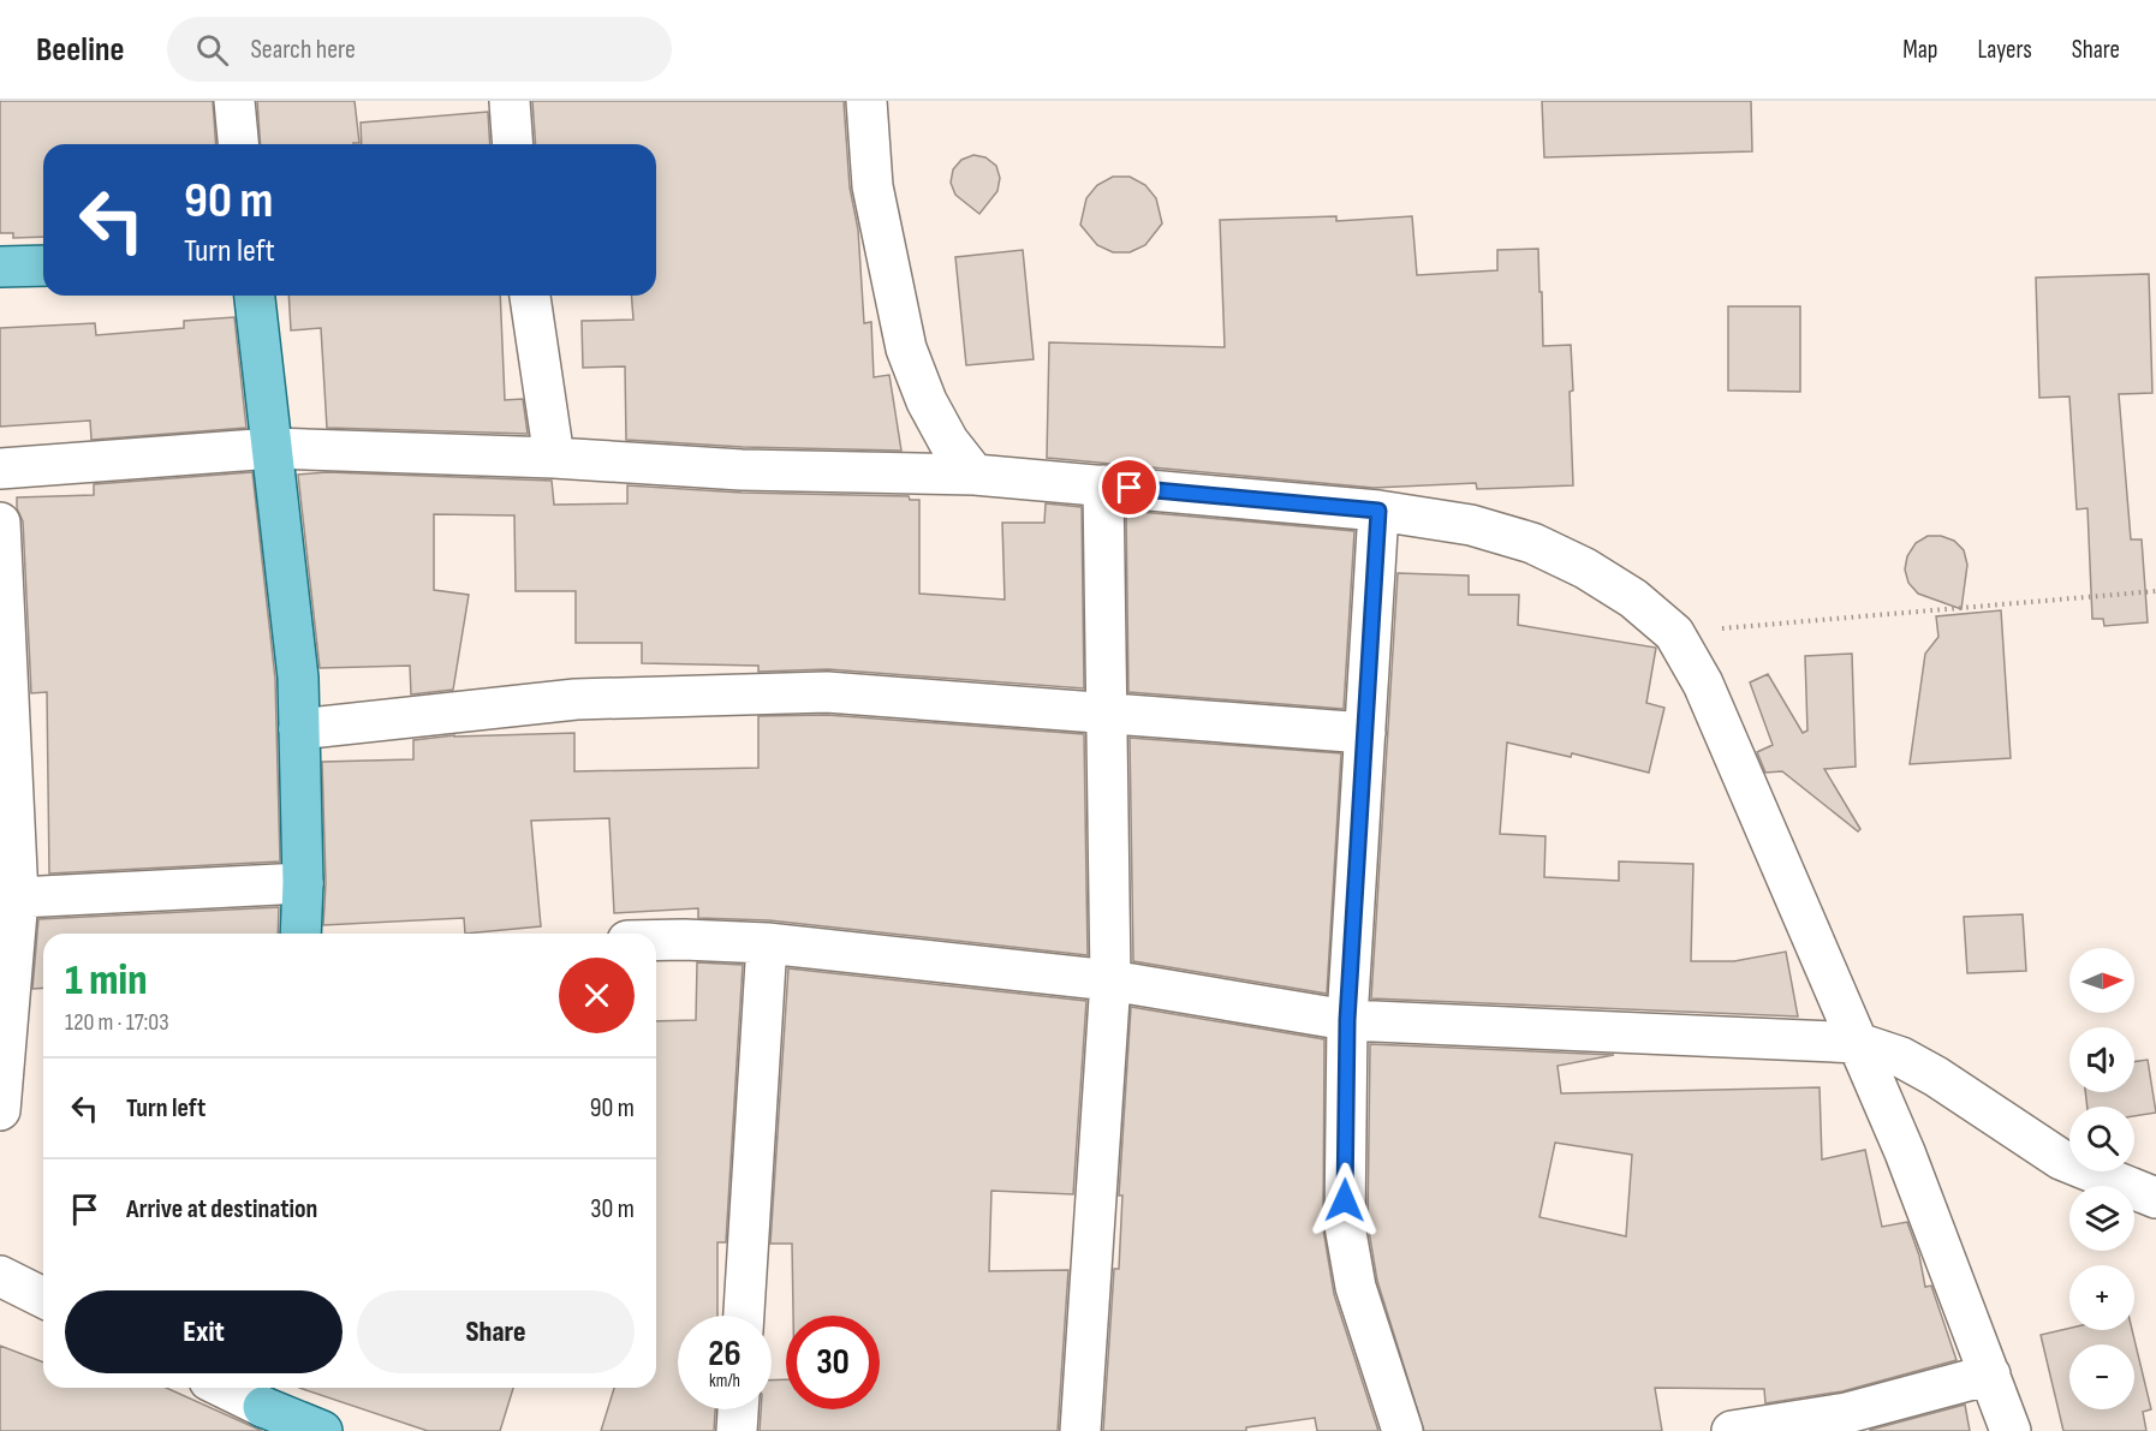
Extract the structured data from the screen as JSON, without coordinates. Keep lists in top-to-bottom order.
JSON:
{
  "north": "right",
  "page": {
    "header": "Beeline",
    "search": "Search here",
    "nav": ["Map", "Layers", "Share"],
    "turn": ["90 m", "Turn left"],
    "heading": ["1 min", "120 m · 17:03"],
    "map_buttons": ["+", "−"],
    "list": [
      {
        "name": "Turn left",
        "value": "90 m"
      },
      {
        "name": "Arrive at destination",
        "value": "30 m"
      }
    ],
    "buttons": ["Exit", "Share"],
    "speed": "26 km/h",
    "limit": "30"
  }
}
